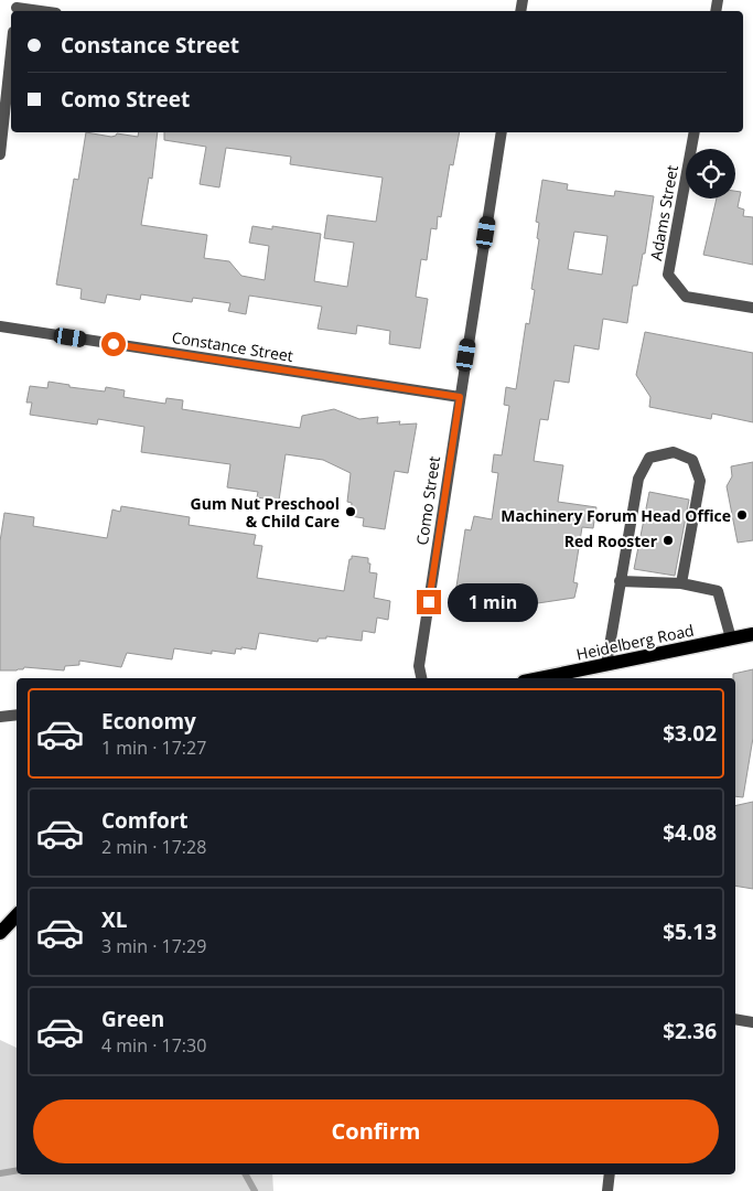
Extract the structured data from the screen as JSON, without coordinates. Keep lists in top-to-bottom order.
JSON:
{
  "streets": {
    "main road": ["Heidelberg Road"],
    "street": ["Adams Street", "Constance Street", "Como Street"]
  },
  "crossings": [
    ["Constance Street", "Como Street"]
  ],
  "places": ["Gum Nut Preschool & Child Care", "Machinery Forum Head Office", "Red Rooster"],
  "page": {
    "banner": ["Constance Street", "Como Street"],
    "bubble": "1 min",
    "list": [
      {
        "name": "Economy",
        "note": "1 min · 17:27",
        "value": "$3.02"
      },
      {
        "name": "Comfort",
        "note": "2 min · 17:28",
        "value": "$4.08"
      },
      {
        "name": "XL",
        "note": "3 min · 17:29",
        "value": "$5.13"
      },
      {
        "name": "Green",
        "note": "4 min · 17:30",
        "value": "$2.36"
      }
    ],
    "buttons": "Confirm"
  }
}
